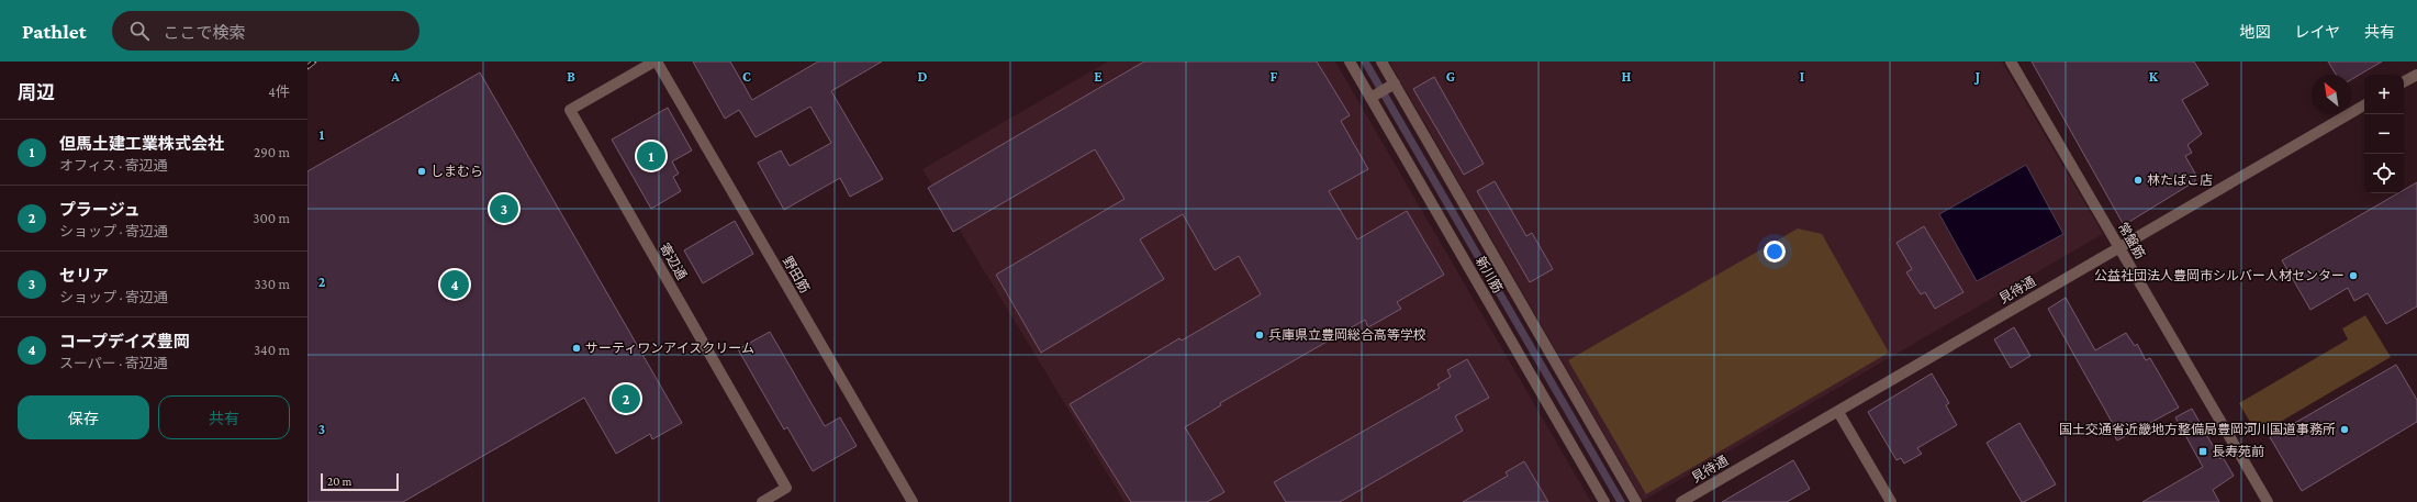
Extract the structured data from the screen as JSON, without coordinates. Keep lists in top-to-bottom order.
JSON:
{
  "streets": {
    "street": [
      "常盤筋",
      "寄辺通",
      "野田筋",
      "新川筋",
      "見待通"
    ]
  },
  "crossings": [
    ["常盤筋", "見待通"],
    ["寄辺通", "野田筋"]
  ],
  "places": {
    "other": [
      "しまむら",
      "林たばこ店",
      "公益社団法人豊岡市シルバー人材センター",
      "兵庫県立豊岡総合高等学校",
      "サーティワンアイスクリーム",
      "国土交通省近畿地方整備局豊岡河川国道事務所"
    ],
    "transit": ["長寿苑前"]
  },
  "scale_bar": "20 m",
  "north": "top left",
  "page": {
    "header": "Pathlet",
    "search": "ここで検索",
    "nav": ["地図", "レイヤ", "共有"],
    "heading": ["周辺", "4件"],
    "map_buttons": ["+", "−"],
    "list": [
      {
        "mark": "1",
        "name": "但馬土建工業株式会社",
        "note": "オフィス · 寄辺通",
        "value": "290 m"
      },
      {
        "mark": "2",
        "name": "プラージュ",
        "note": "ショップ · 寄辺通",
        "value": "300 m"
      },
      {
        "mark": "3",
        "name": "セリア",
        "note": "ショップ · 寄辺通",
        "value": "330 m"
      },
      {
        "mark": "4",
        "name": "コープデイズ豊岡",
        "note": "スーパー · 寄辺通",
        "value": "340 m"
      }
    ],
    "pins": [
      "1",
      "3",
      "4",
      "2"
    ],
    "buttons": ["保存", "共有"],
    "scale": "20 m"
  },
  "grid": {
    "columns": [
      "A",
      "B",
      "C",
      "D",
      "E",
      "F",
      "G",
      "H",
      "I",
      "J",
      "K"
    ],
    "rows": ["1", "2", "3"]
  }
}
